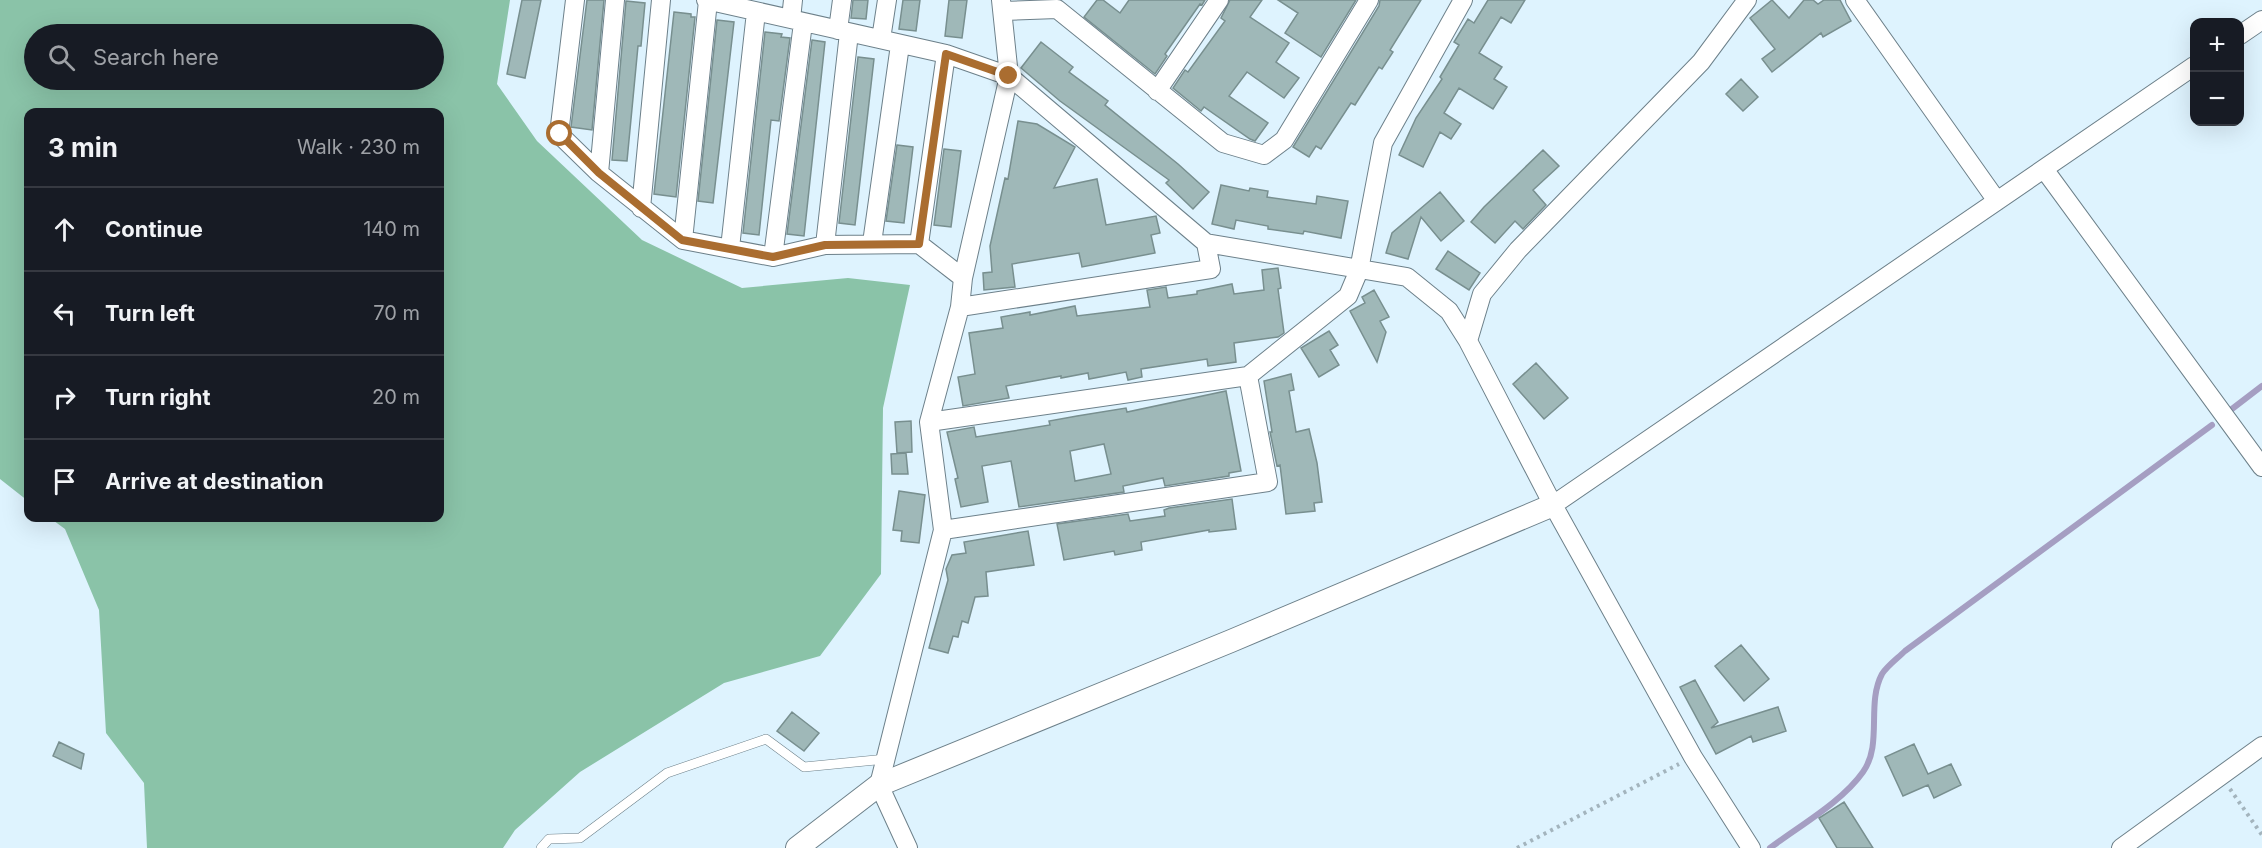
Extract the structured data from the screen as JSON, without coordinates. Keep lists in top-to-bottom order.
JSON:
{
  "page": {
    "map_buttons": ["+", "−"],
    "search": "Search here",
    "heading": ["3 min", "Walk · 230 m"],
    "list": [
      ["Continue", "140 m"],
      ["Turn left", "70 m"],
      ["Turn right", "20 m"],
      "Arrive at destination"
    ]
  }
}
